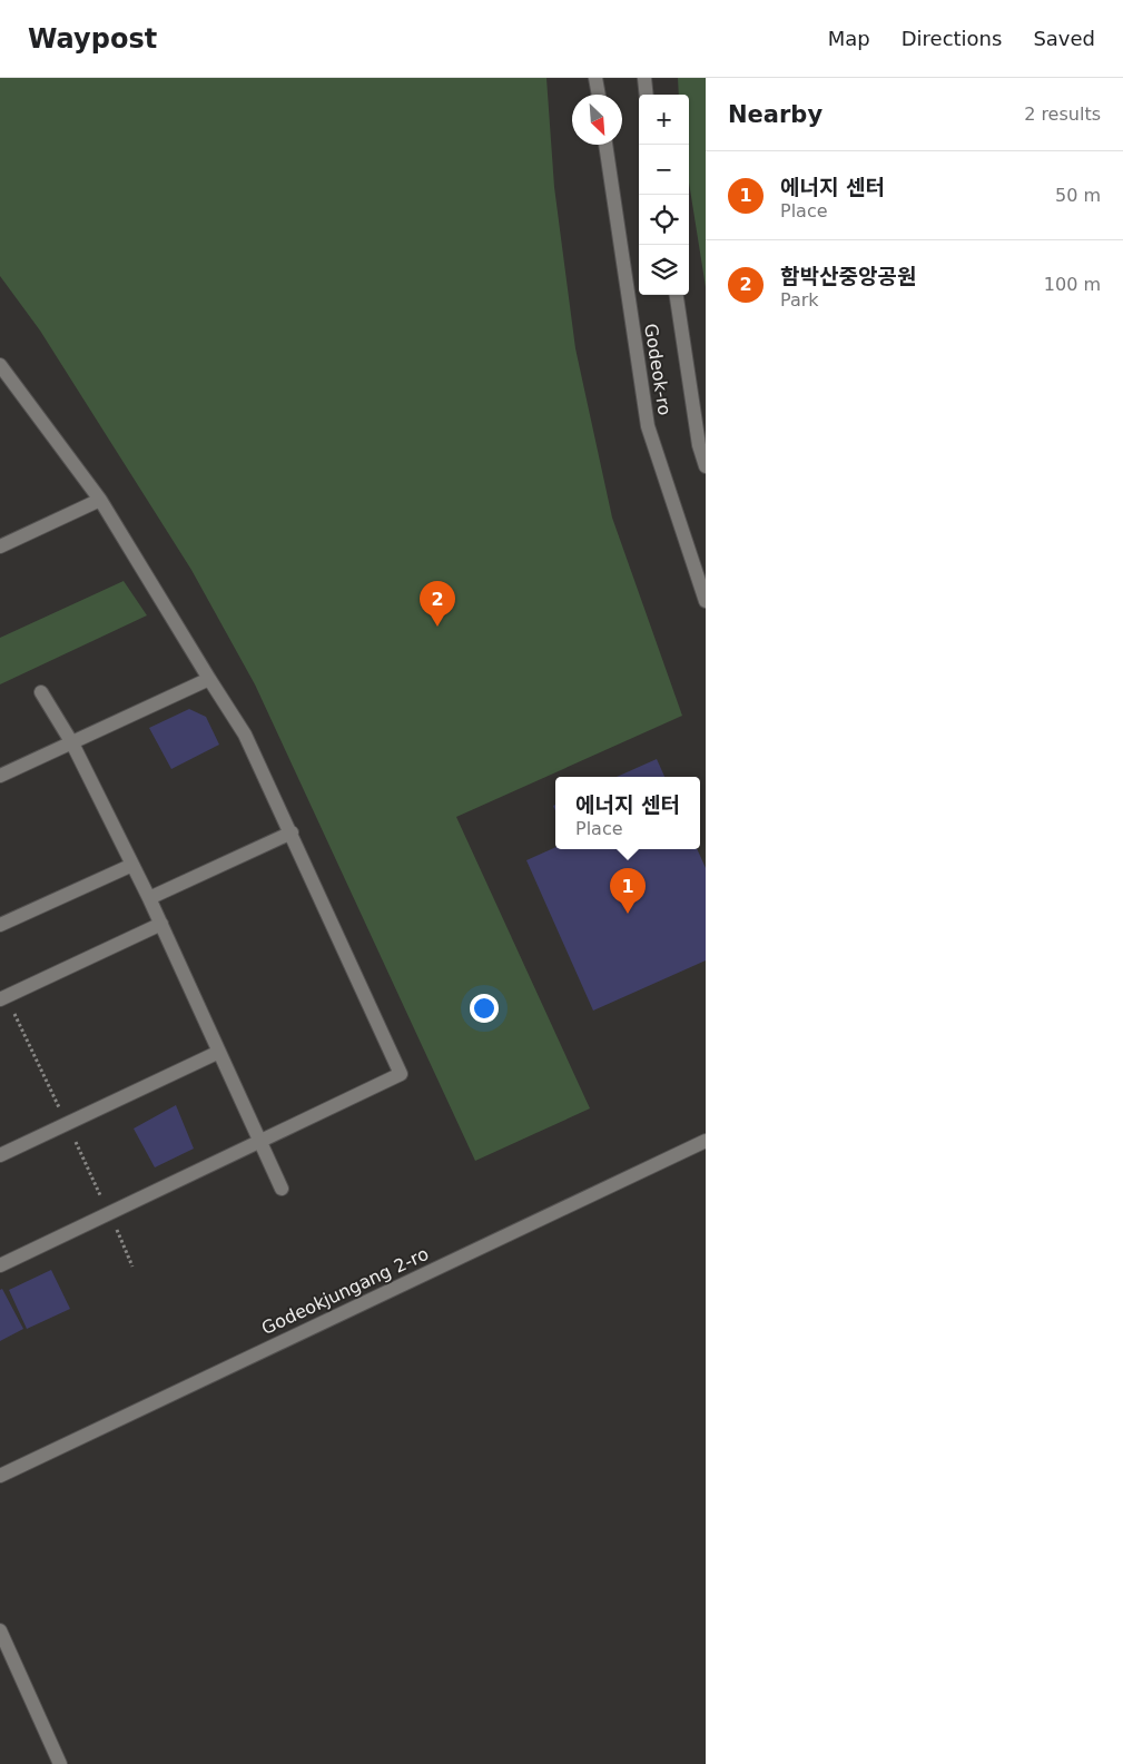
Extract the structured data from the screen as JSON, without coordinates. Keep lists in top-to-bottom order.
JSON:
{
  "streets": {
    "street": ["Godeok-ro", "Godeokjungang 2-ro"]
  },
  "north": "bottom right",
  "page": {
    "header": "Waypost",
    "nav": ["Map", "Directions", "Saved"],
    "heading": ["Nearby", "2 results"],
    "map_buttons": ["+", "−"],
    "list": [
      {
        "mark": "1",
        "name": "에너지 센터",
        "note": "Place",
        "value": "50 m"
      },
      {
        "mark": "2",
        "name": "함박산중앙공원",
        "note": "Park",
        "value": "100 m"
      }
    ],
    "pins": ["2", "1"],
    "popup": ["에너지 센터", "Place"]
  }
}
